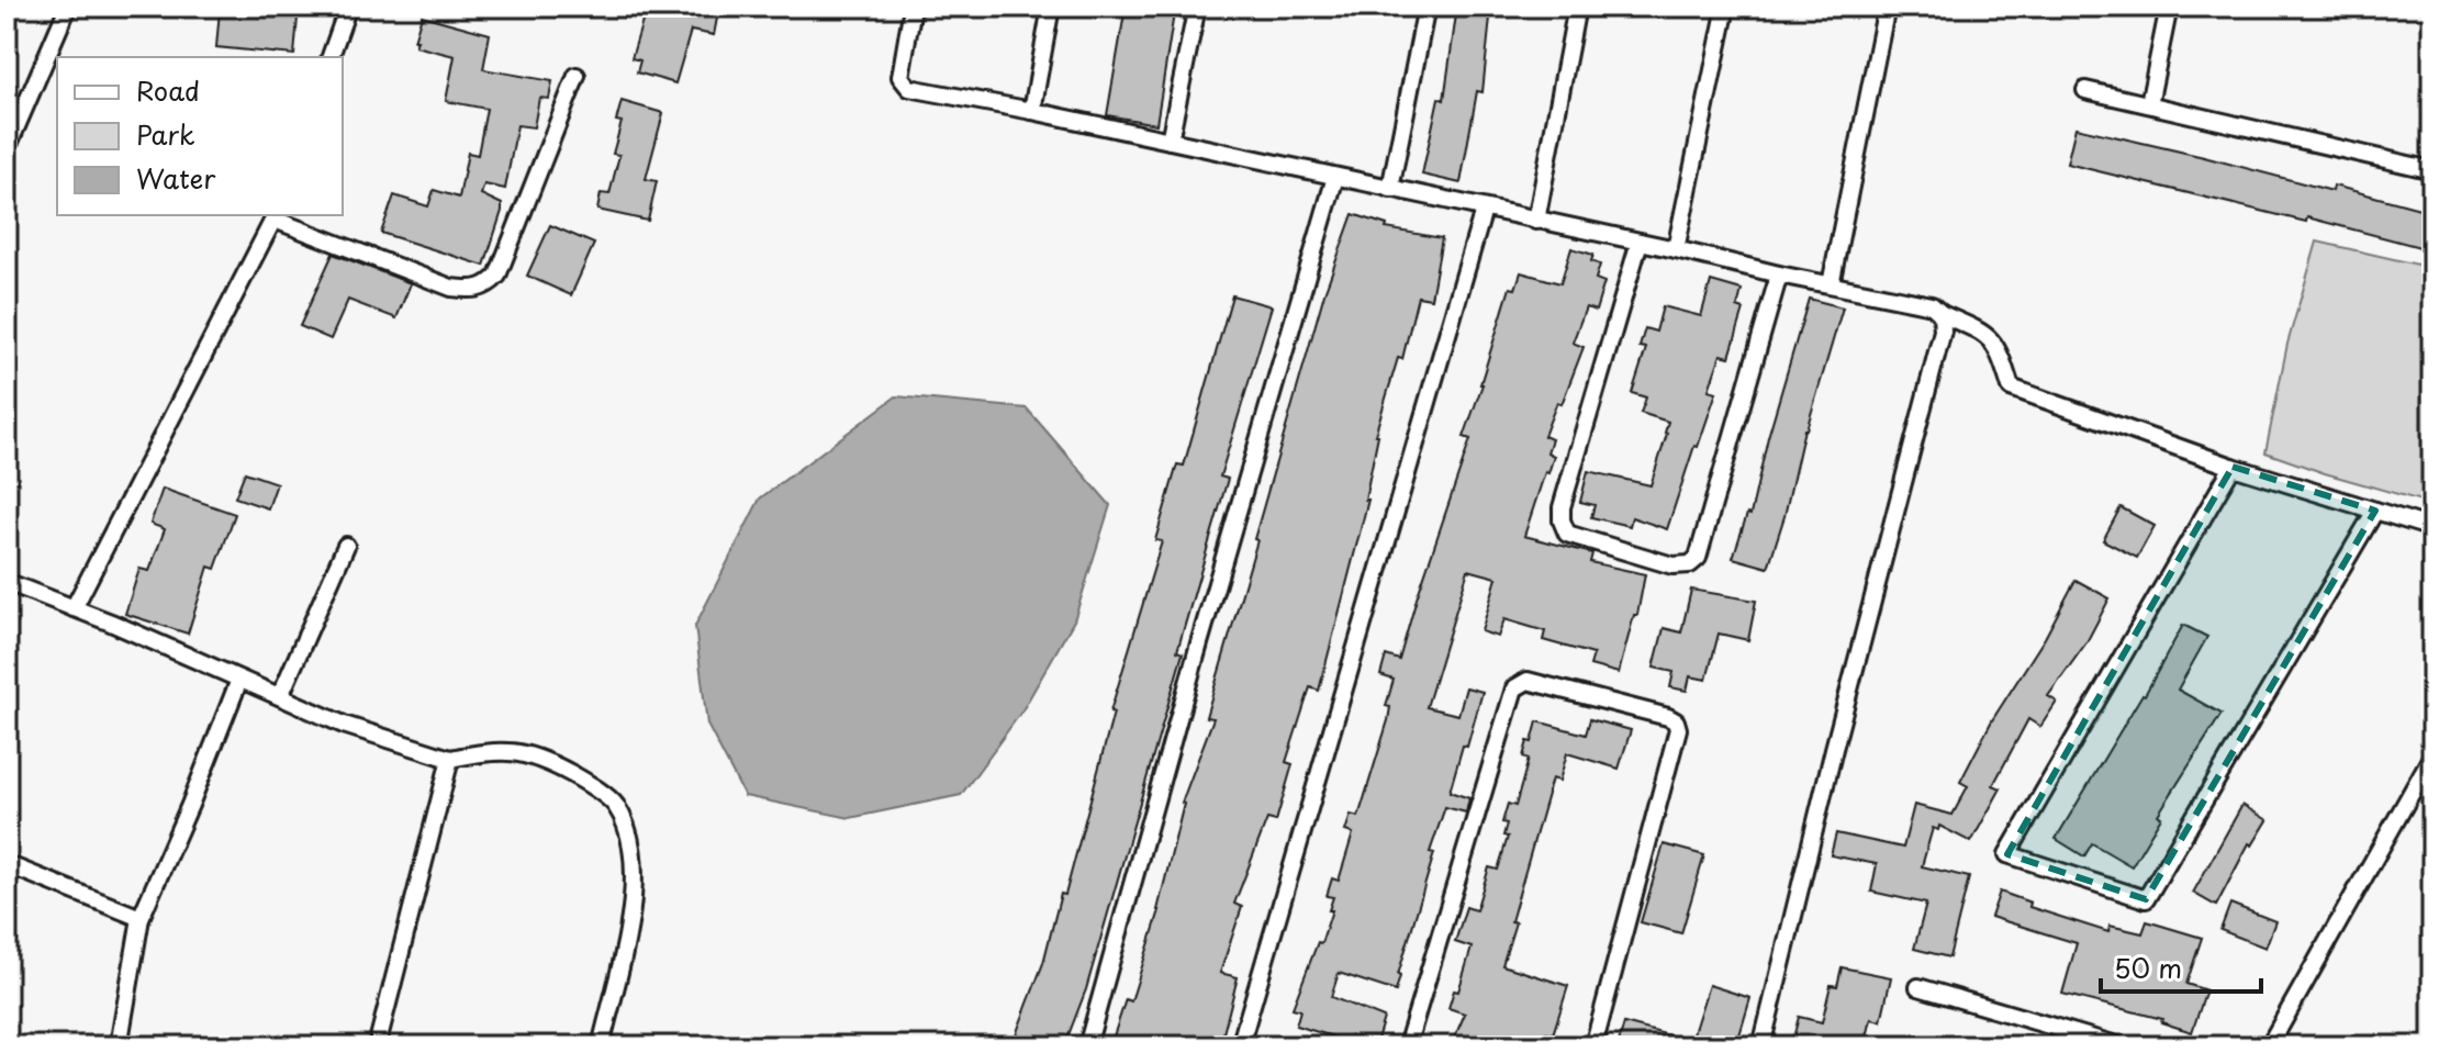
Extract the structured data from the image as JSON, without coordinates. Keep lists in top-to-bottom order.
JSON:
{
  "legend": ["Road", "Park", "Water"],
  "scale_bar": "50 m"
}
